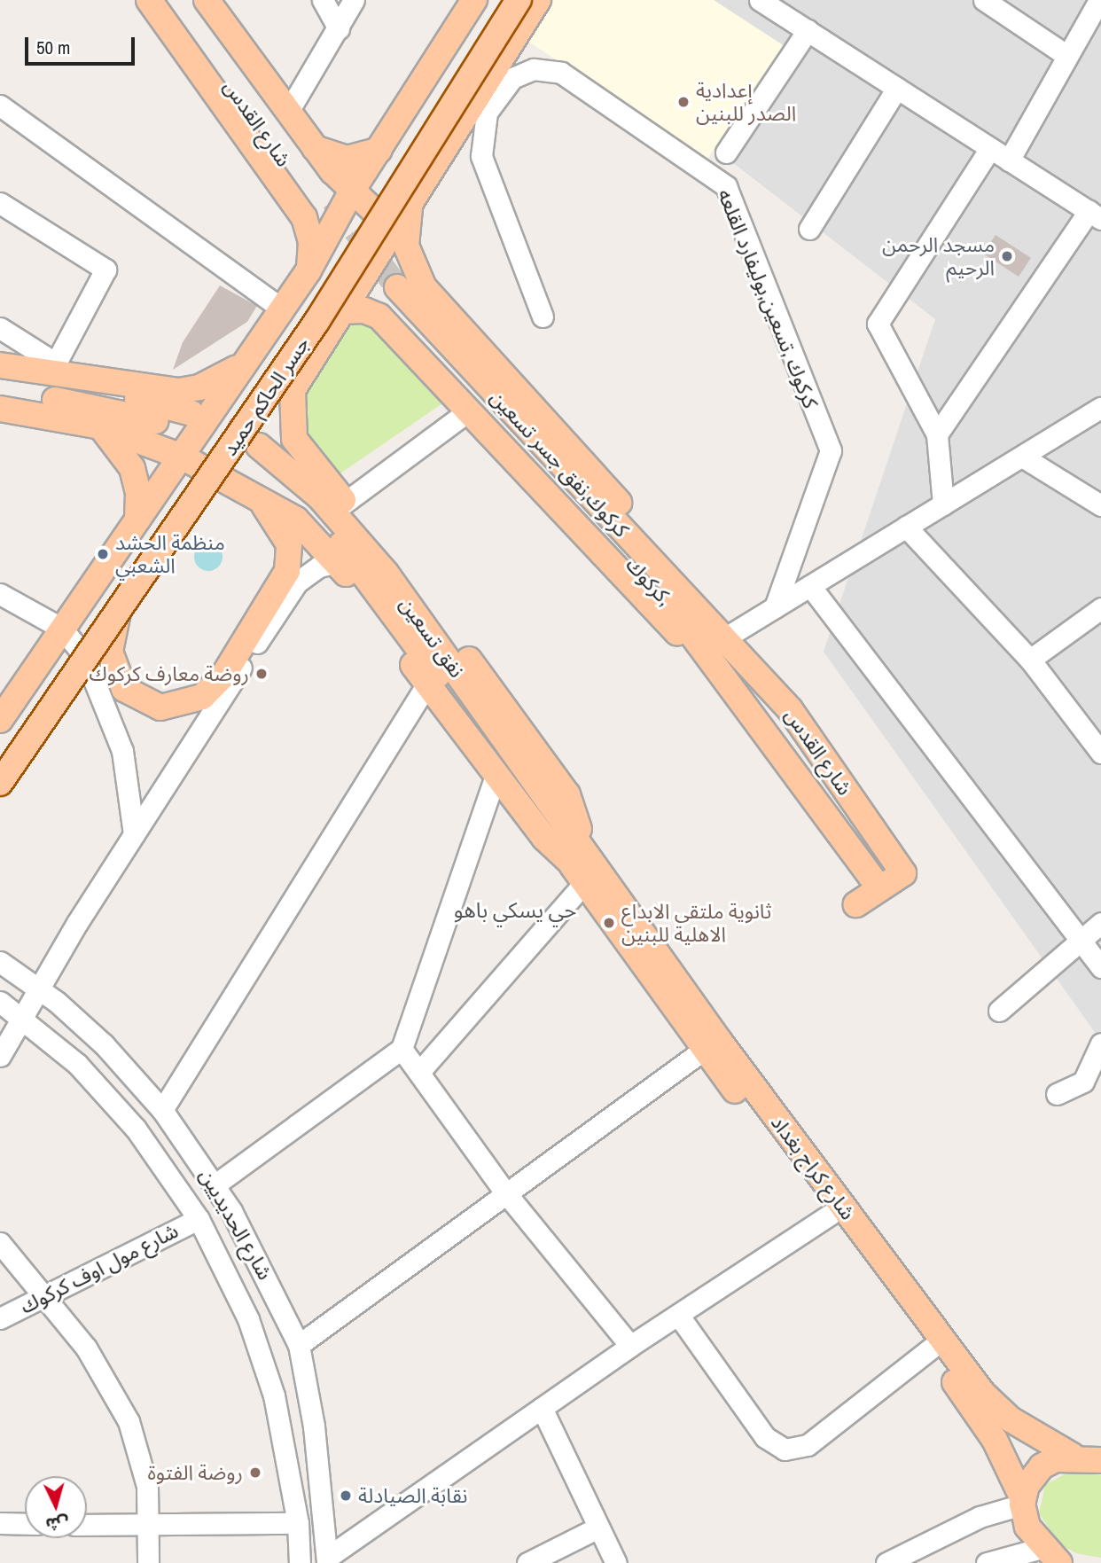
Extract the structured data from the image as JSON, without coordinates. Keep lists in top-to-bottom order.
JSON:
{
  "streets": {
    "main road": [
      "شارع القدس",
      "جسر الحاكم حميد",
      "كركوك,",
      "نفق تسعين",
      "شارع كراج بغداد"
    ],
    "street": ["كركوك ,تسعين,بوليفارد القلعه", "شارع الحديديين", "شارع مول اوف كركوك"]
  },
  "crossings": [
    ["شارع القدس", "كركوك,"],
    ["نفق تسعين", "شارع كراج بغداد"],
    ["شارع الحديديين", "شارع مول اوف كركوك"]
  ],
  "districts": ["حي يسكي باهو"],
  "places": [
    "إعدادية الصدر للبنين",
    "مسجد الرحمن الرحيم",
    "منظمة الحشد الشعبي",
    "روضة معارف كركوك",
    "ثانوية ملتقى الابداع الاهلية للبنين",
    "روضة الفتوة",
    "نقابة الصيادلة"
  ],
  "scale_bar": "50 m",
  "north": "bottom"
}
